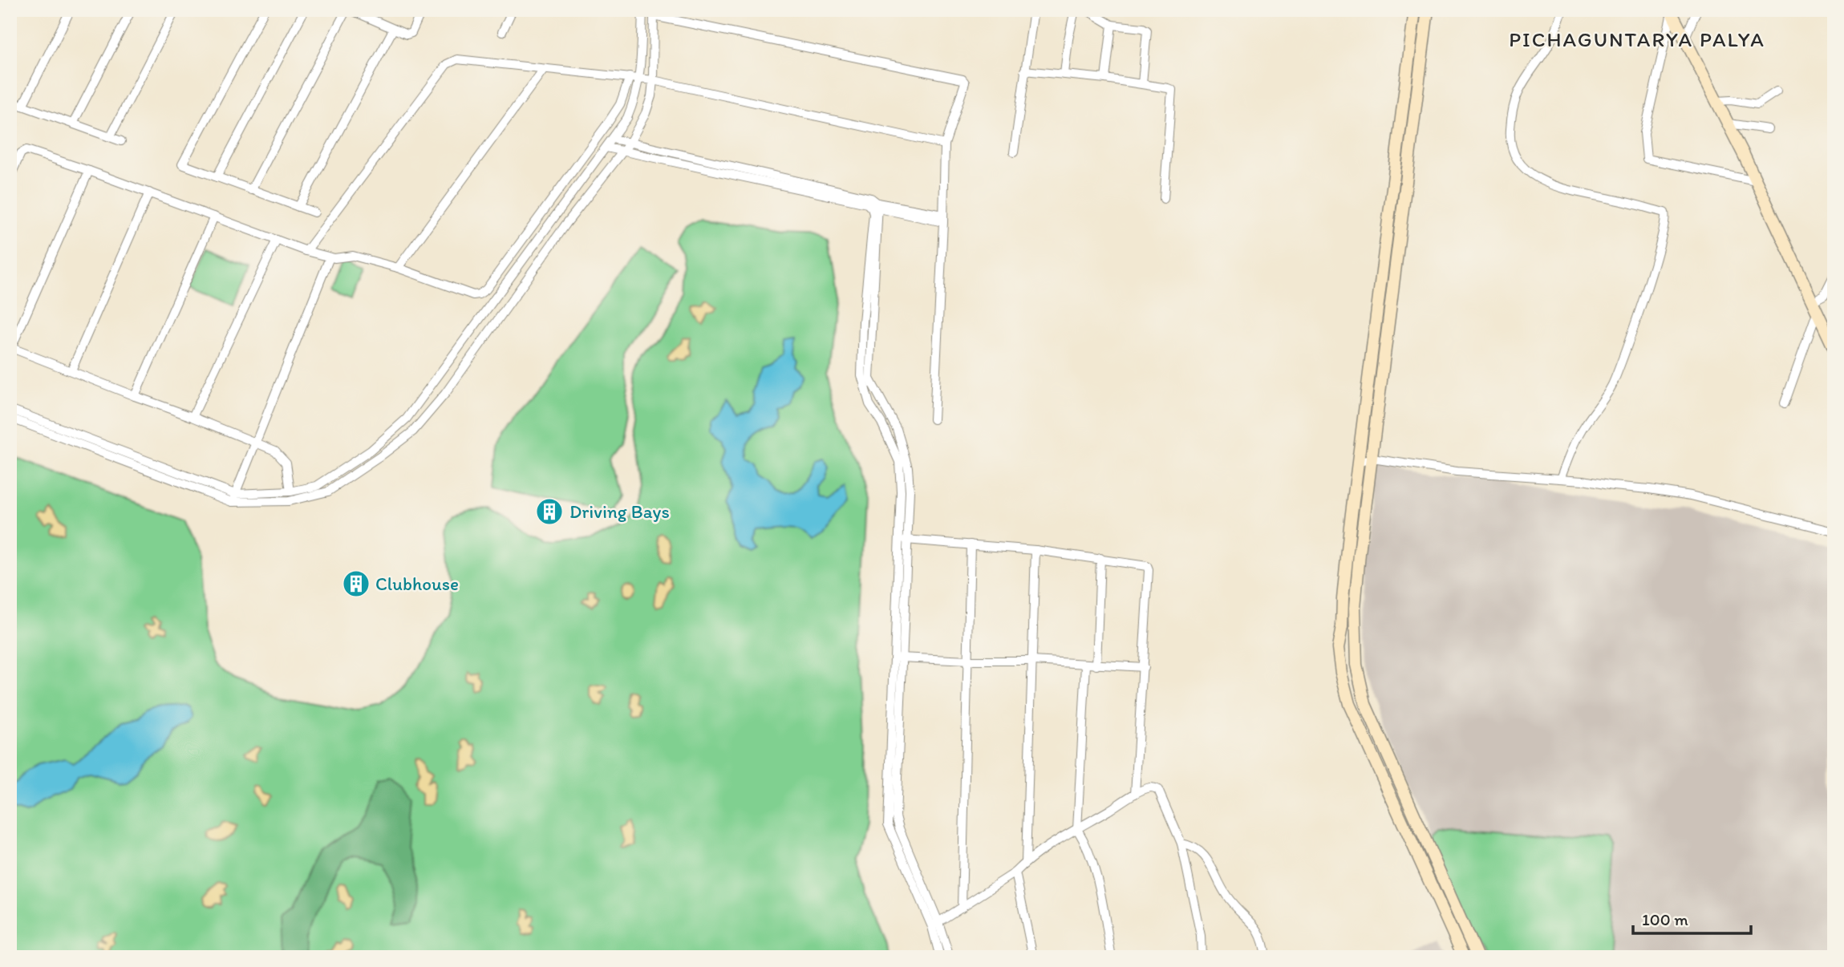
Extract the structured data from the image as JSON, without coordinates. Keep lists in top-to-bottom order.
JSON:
{
  "districts": ["PICHAGUNTARYA PALYA"],
  "places": {
    "building": ["Driving Bays", "Clubhouse"]
  },
  "scale_bar": "100 m"
}
